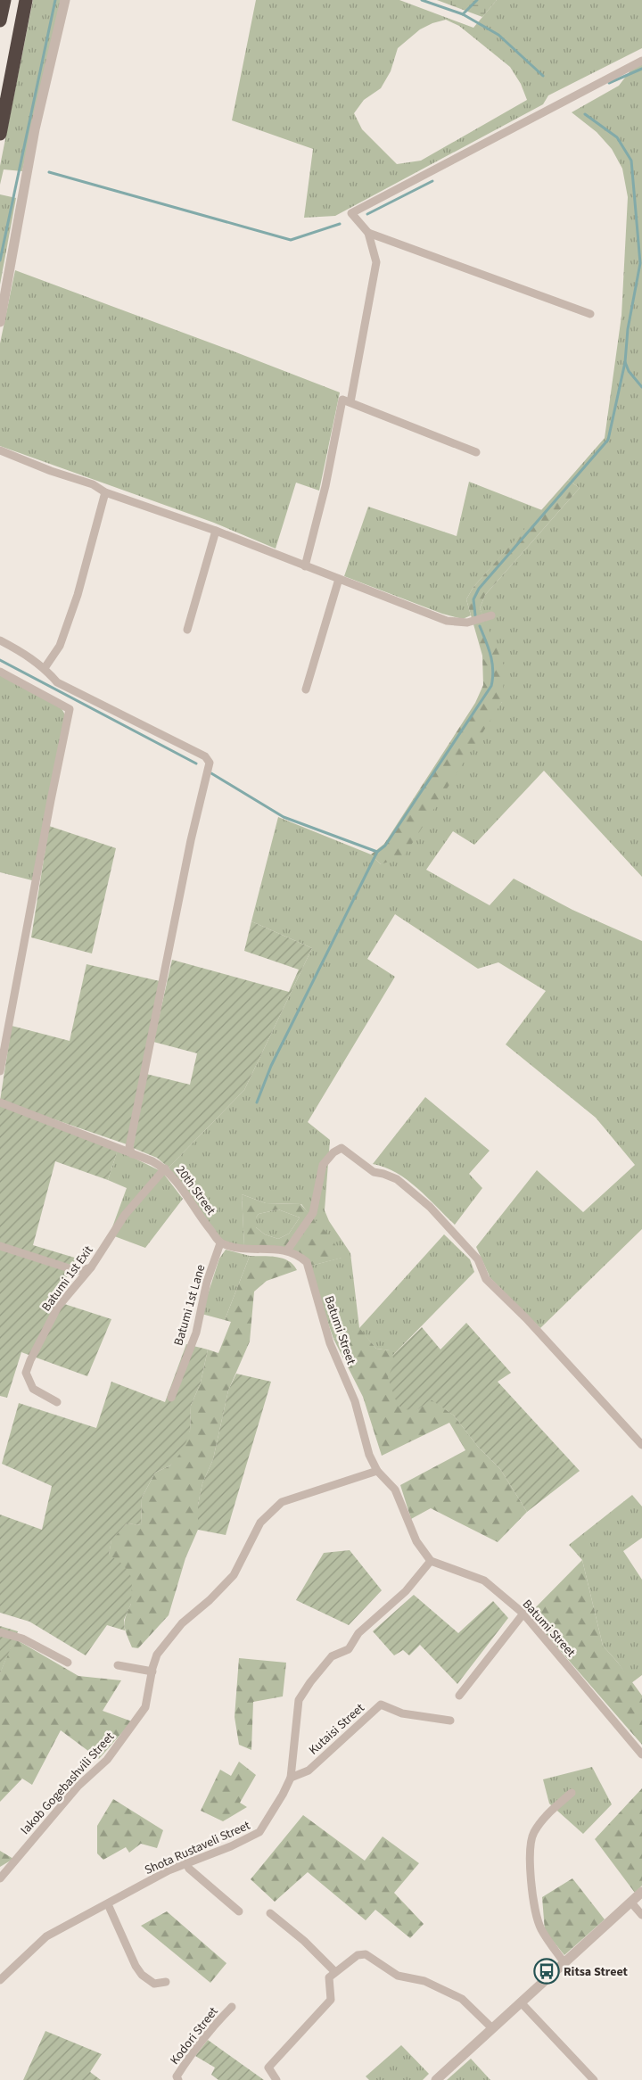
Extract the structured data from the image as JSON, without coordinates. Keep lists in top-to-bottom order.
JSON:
{
  "streets": {
    "street": [
      "20th Street",
      "Batumi 1st Exit",
      "Batumi 1st Lane",
      "Batumi Street",
      "Kutaisi Street",
      "Iakob Gogebashvili Street",
      "Shota Rustaveli Street",
      "Kodori Street"
    ]
  },
  "crossings": [
    ["20th Street", "Batumi 1st Exit"],
    ["20th Street", "Batumi 1st Lane"],
    ["Batumi Street", "Iakob Gogebashvili Street"],
    ["Batumi Street", "Shota Rustaveli Street"],
    ["Kutaisi Street", "Shota Rustaveli Street"]
  ],
  "places": {
    "bus stop": ["Ritsa Street"]
  }
}
